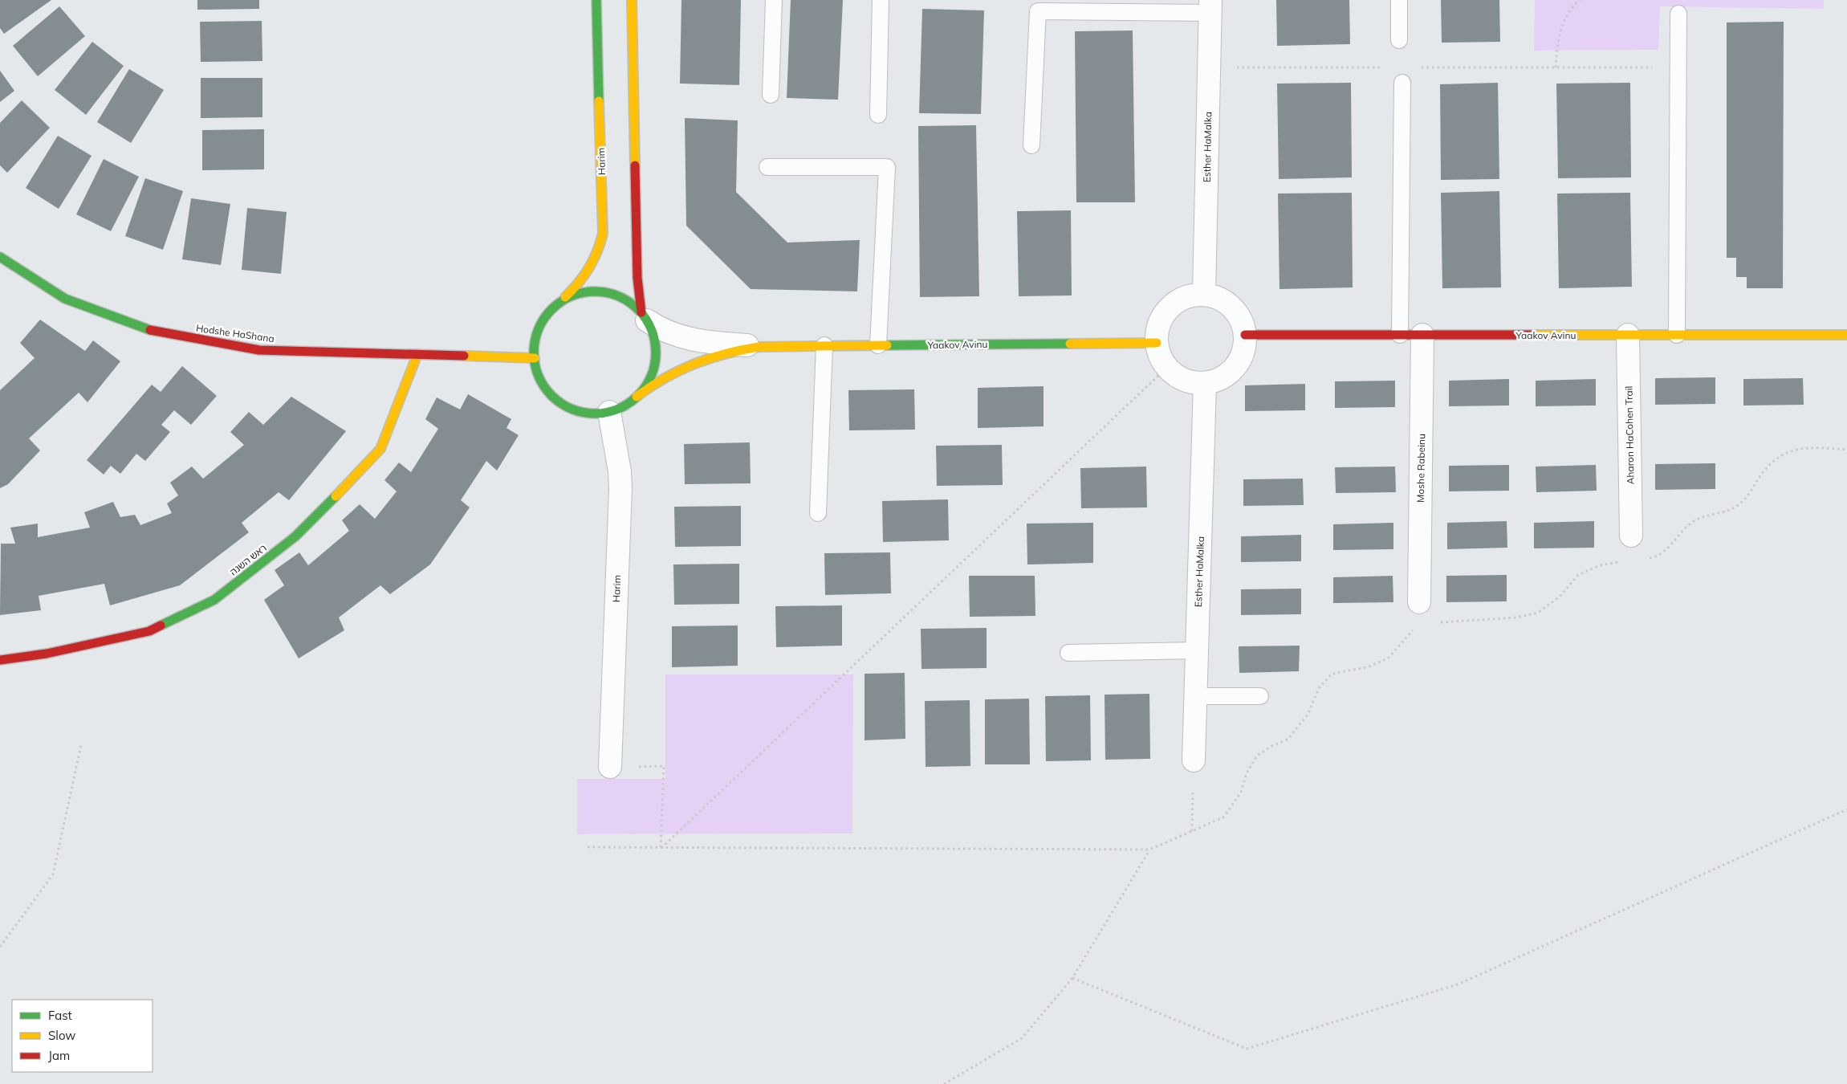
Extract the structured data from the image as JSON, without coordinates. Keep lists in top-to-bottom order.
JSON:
{
  "streets": {
    "street": [
      "Esther HaMalka",
      "Harim",
      "Hodshe HaShana",
      "Yaakov Avinu",
      "Aharon HaCohen Trail",
      "Moshe Rabeinu",
      "ראש השנה"
    ]
  },
  "crossings": [
    ["Esther HaMalka", "Yaakov Avinu"],
    ["Harim", "Hodshe HaShana"],
    ["Harim", "Yaakov Avinu"],
    ["Hodshe HaShana", "Yaakov Avinu"],
    ["Hodshe HaShana", "ראש השנה"],
    ["Yaakov Avinu", "Aharon HaCohen Trail"],
    ["Yaakov Avinu", "Moshe Rabeinu"]
  ],
  "legend": ["Fast", "Slow", "Jam"]
}
